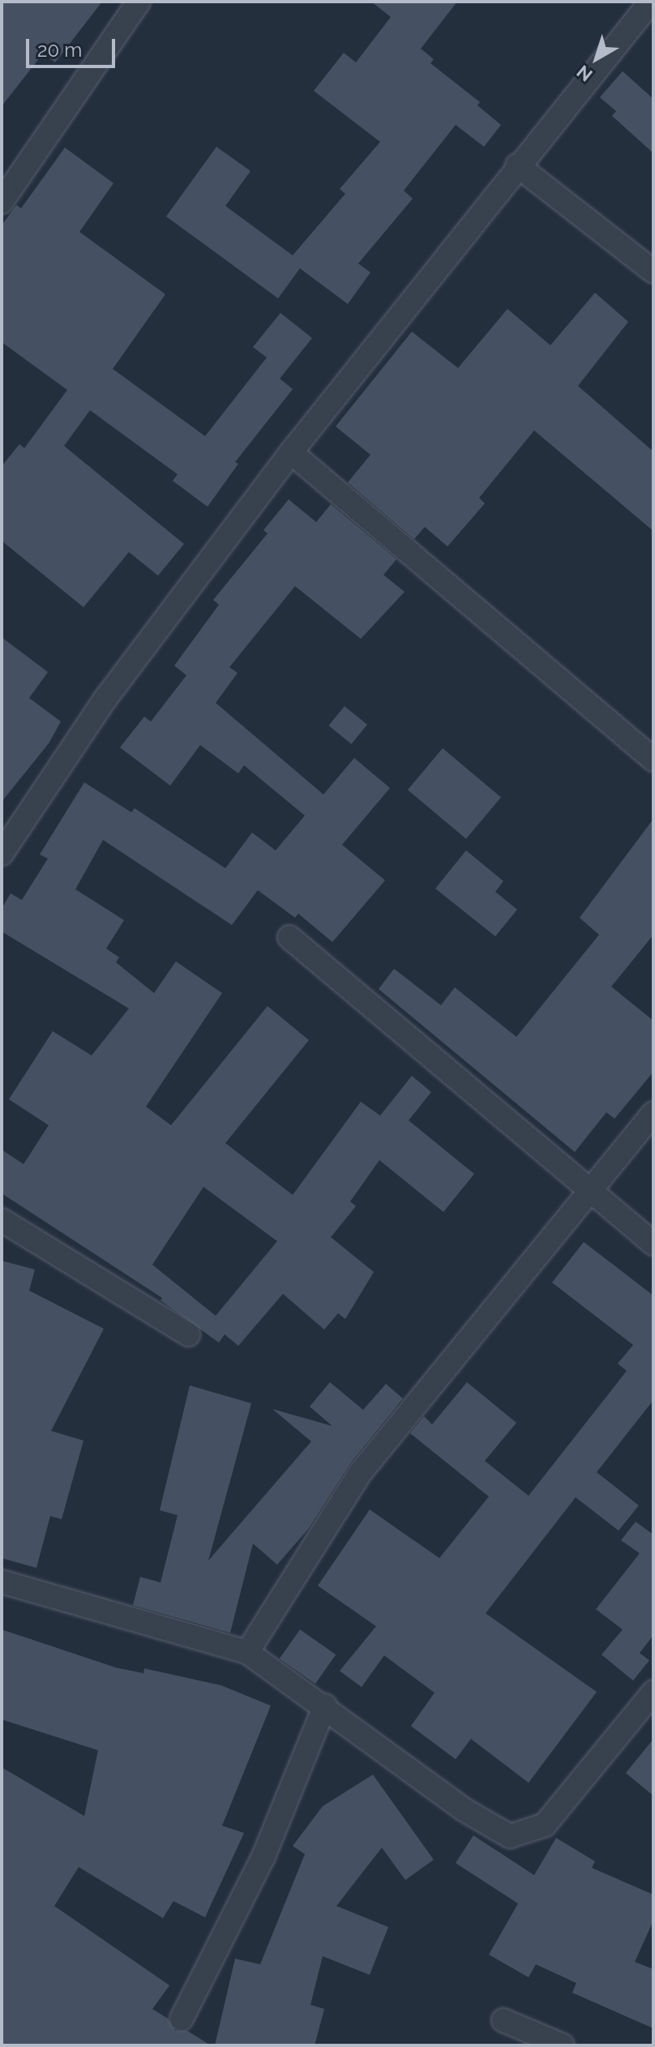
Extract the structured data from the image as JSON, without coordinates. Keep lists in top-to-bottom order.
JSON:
{
  "scale_bar": "20 m",
  "north": "bottom left"
}
